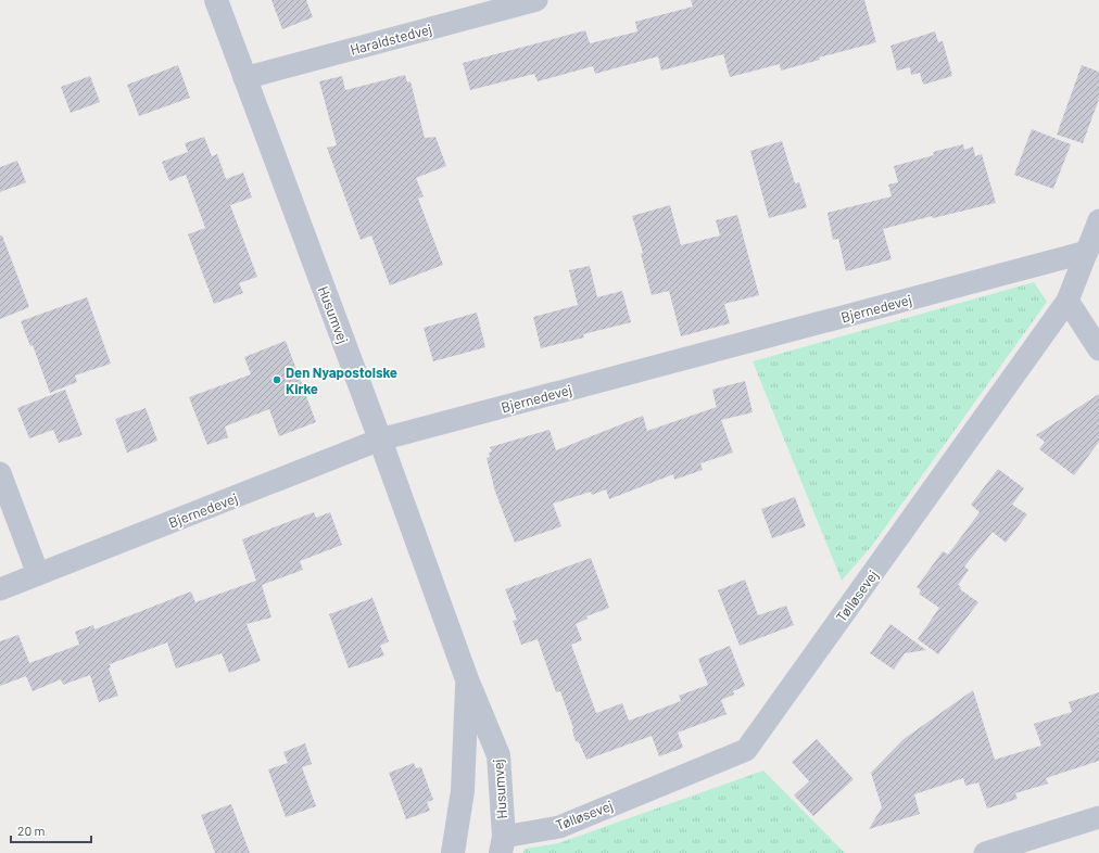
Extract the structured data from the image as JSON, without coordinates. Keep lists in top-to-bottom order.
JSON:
{
  "streets": {
    "street": [
      "Haraldstedvej",
      "Bjernedevej",
      "Husumvej",
      "Tølløsevej"
    ]
  },
  "crossings": [
    ["Haraldstedvej", "Husumvej"],
    ["Bjernedevej", "Husumvej"],
    ["Bjernedevej", "Tølløsevej"],
    ["Husumvej", "Tølløsevej"]
  ],
  "places": ["Den Nyapostolske Kirke"],
  "scale_bar": "20 m"
}
